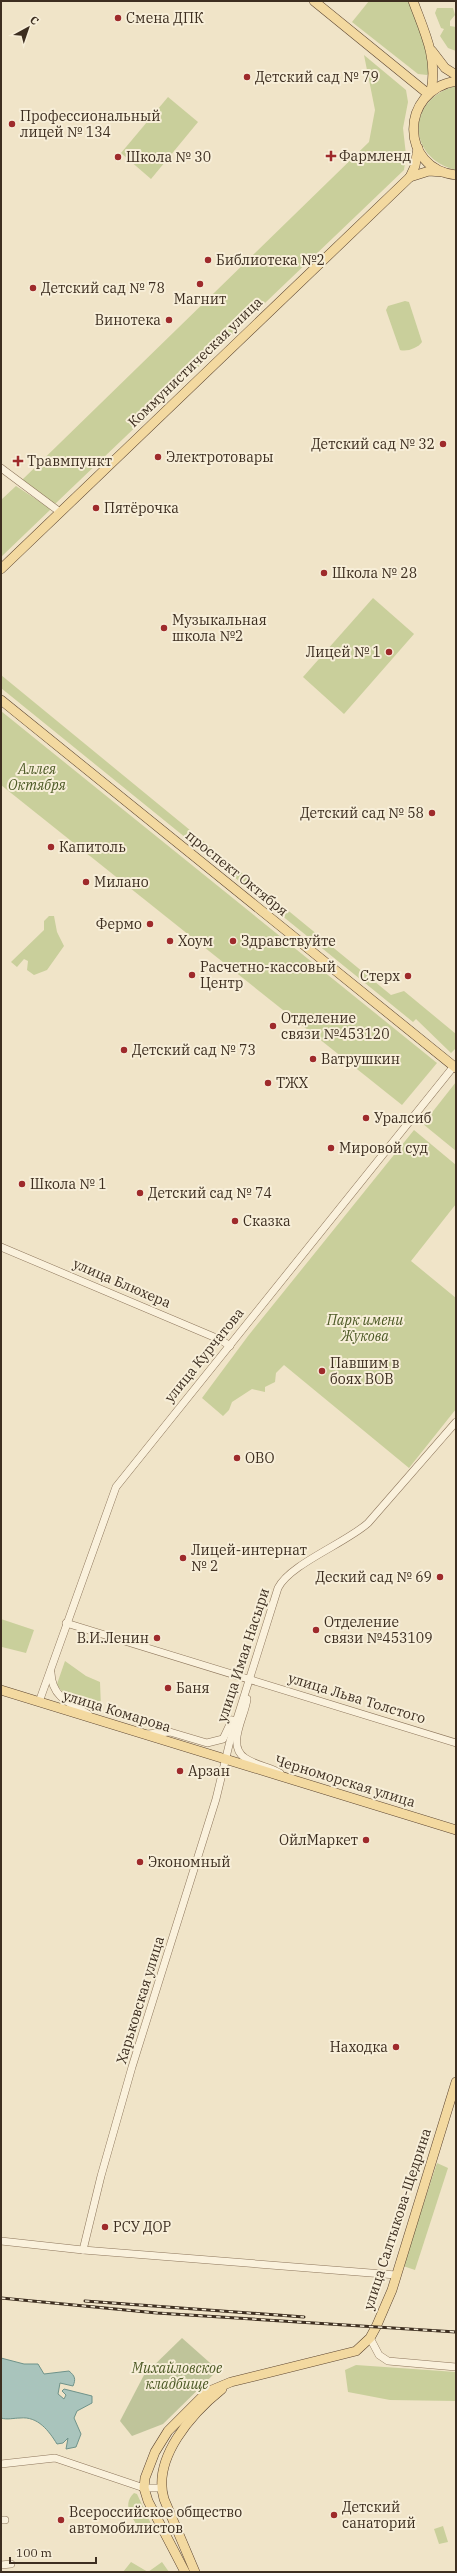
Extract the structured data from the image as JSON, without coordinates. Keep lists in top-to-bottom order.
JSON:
{
  "streets": {
    "main road": [
      "Коммунистическая улица",
      "проспект Октября",
      "улица Комарова",
      "Черноморская улица",
      "улица Салтыкова-Щедрина"
    ],
    "street": [
      "улица Блюхера",
      "улица Курчатова",
      "улица Имая Насыри",
      "улица Льва Толстого",
      "Харьковская улица"
    ]
  },
  "crossings": [
    ["проспект Октября", "улица Курчатова"],
    ["улица Блюхера", "улица Курчатова"],
    ["улица Курчатова", "улица Льва Толстого"],
    ["улица Курчатова", "улица Комарова"],
    ["улица Имая Насыри", "улица Льва Толстого"],
    ["улица Имая Насыри", "улица Комарова"],
    ["улица Имая Насыри", "Черноморская улица"],
    ["улица Имая Насыри", "Харьковская улица"],
    ["улица Комарова", "Черноморская улица"],
    ["улица Комарова", "Харьковская улица"],
    ["Черноморская улица", "Харьковская улица"]
  ],
  "parks": ["Аллея Октября", "Парк имени Жукова", "Михайловское кладбище"],
  "places": {
    "other": [
      "Смена ДПК",
      "Детский сад № 79",
      "Профессиональный лицей № 134",
      "Школа № 30",
      "Библиотека №2",
      "Магнит",
      "Детский сад № 78",
      "Винотека",
      "Детский сад № 32",
      "Электротовары",
      "Пятёрочка",
      "Школа № 28",
      "Музыкальная школа №2",
      "Лицей № 1",
      "Детский сад № 58",
      "Капитоль",
      "Милано",
      "Фермо",
      "Хоум",
      "Здравствуйте",
      "Расчетно-кассовый Центр",
      "Стерх",
      "Отделение связи №453120",
      "Детский сад № 73",
      "Ватрушкин",
      "ТЖХ",
      "Уралсиб",
      "Мировой суд",
      "Школа № 1",
      "Детский сад № 74",
      "Сказка",
      "Павшим в боях ВОВ",
      "ОВО",
      "Лицей-интернат № 2",
      "Деский сад № 69",
      "Отделение связи №453109",
      "В.И.Ленин",
      "Баня",
      "Арзан",
      "ОйлМаркет",
      "Экономный",
      "Находка",
      "РСУ ДОР",
      "Детский санаторий",
      "Всероссийское общество автомобилистов"
    ],
    "health": ["Фармленд", "Травмпункт"]
  },
  "scale_bar": "100 m",
  "north": "top right"
}
